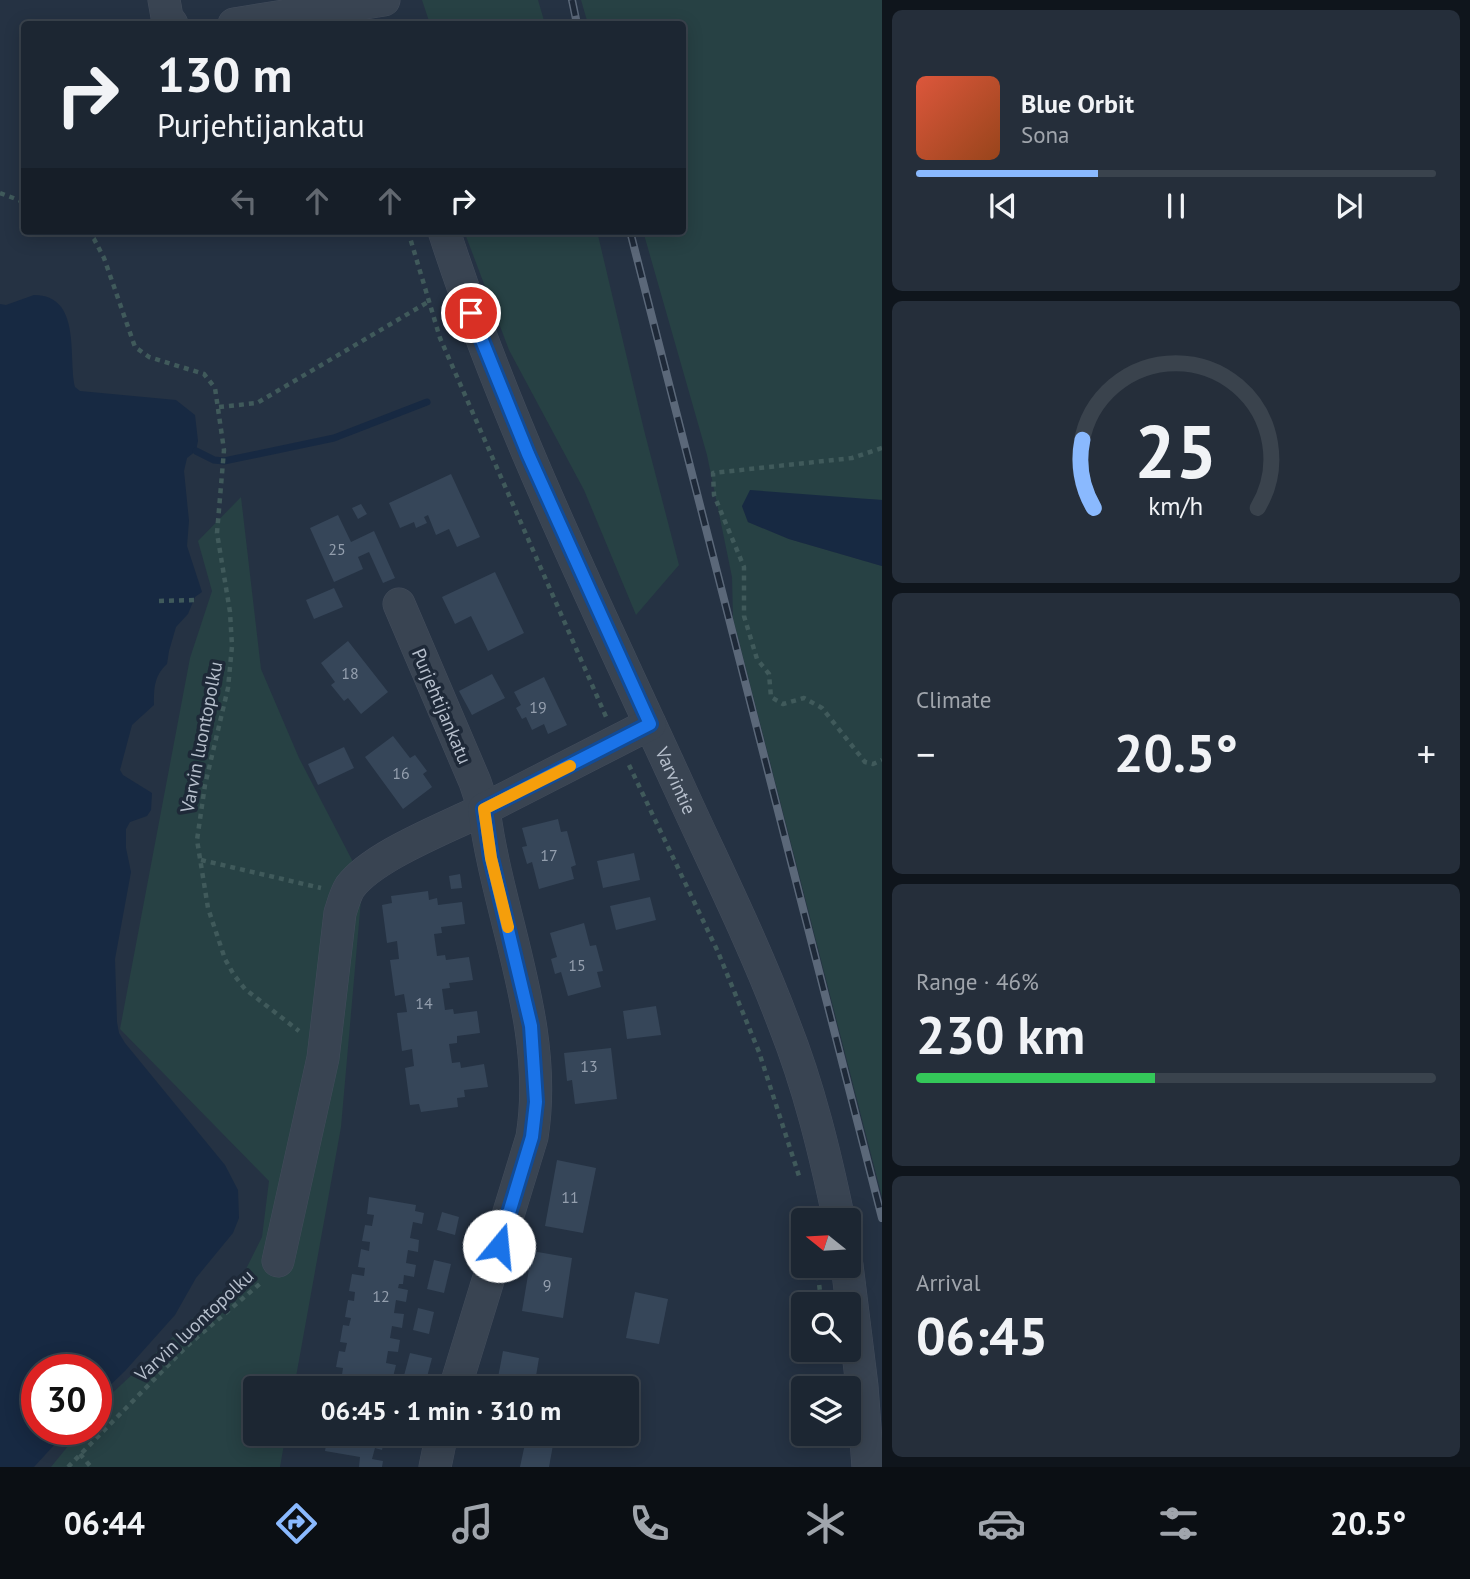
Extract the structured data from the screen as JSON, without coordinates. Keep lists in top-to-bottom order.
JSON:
{
  "streets": {
    "street": ["Purjehtijankatu", "Varvintie"],
    "path": ["Varvin luontopolku"]
  },
  "house_numbers": [
    "25",
    "18",
    "19",
    "16",
    "17",
    "15",
    "14",
    "13",
    "11",
    "9",
    "12"
  ],
  "north": "left",
  "page": {
    "turn": ["130 m", "Purjehtijankatu"],
    "song": ["Blue Orbit", "Sona"],
    "tile": [
      "Climate",
      ["Range · 46%", "230 km"],
      ["Arrival", "06:45"]
    ],
    "heat": ["−", "20.5°", "+"],
    "limit": "30",
    "trip": "06:45 · 1 min · 310 m",
    "tabs": ["06:44", "20.5°"],
    "gauge": ["25", "km/h"]
  }
}
